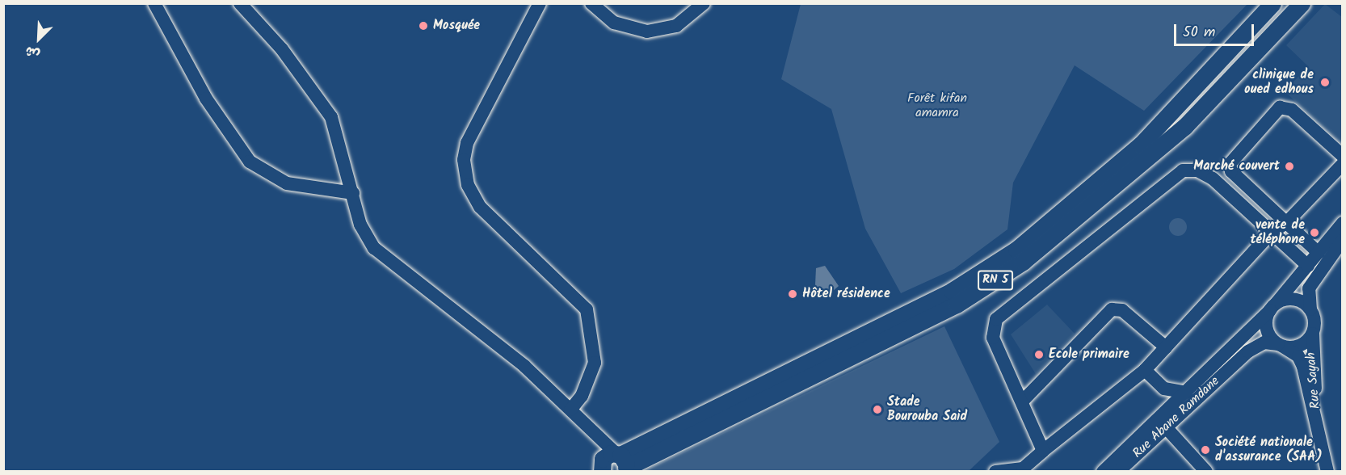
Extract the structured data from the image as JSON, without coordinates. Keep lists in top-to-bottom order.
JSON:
{
  "streets": {
    "main road": ["RN 5"],
    "street": ["Rue Sayah", "Rue Abane Ramdane"]
  },
  "crossings": [
    ["Rue Sayah", "Rue Abane Ramdane"]
  ],
  "parks": ["Forêt kifan amamra"],
  "places": [
    "Mosquée",
    "clinique de oued edhous",
    "Marché couvert",
    "vente de téléphone",
    "Hôtel résidence",
    "Ecole primaire",
    "Stade Bourouba Said",
    "Société nationale d'assurance (SAA)"
  ],
  "scale_bar": "50 m",
  "north": "bottom left"
}
